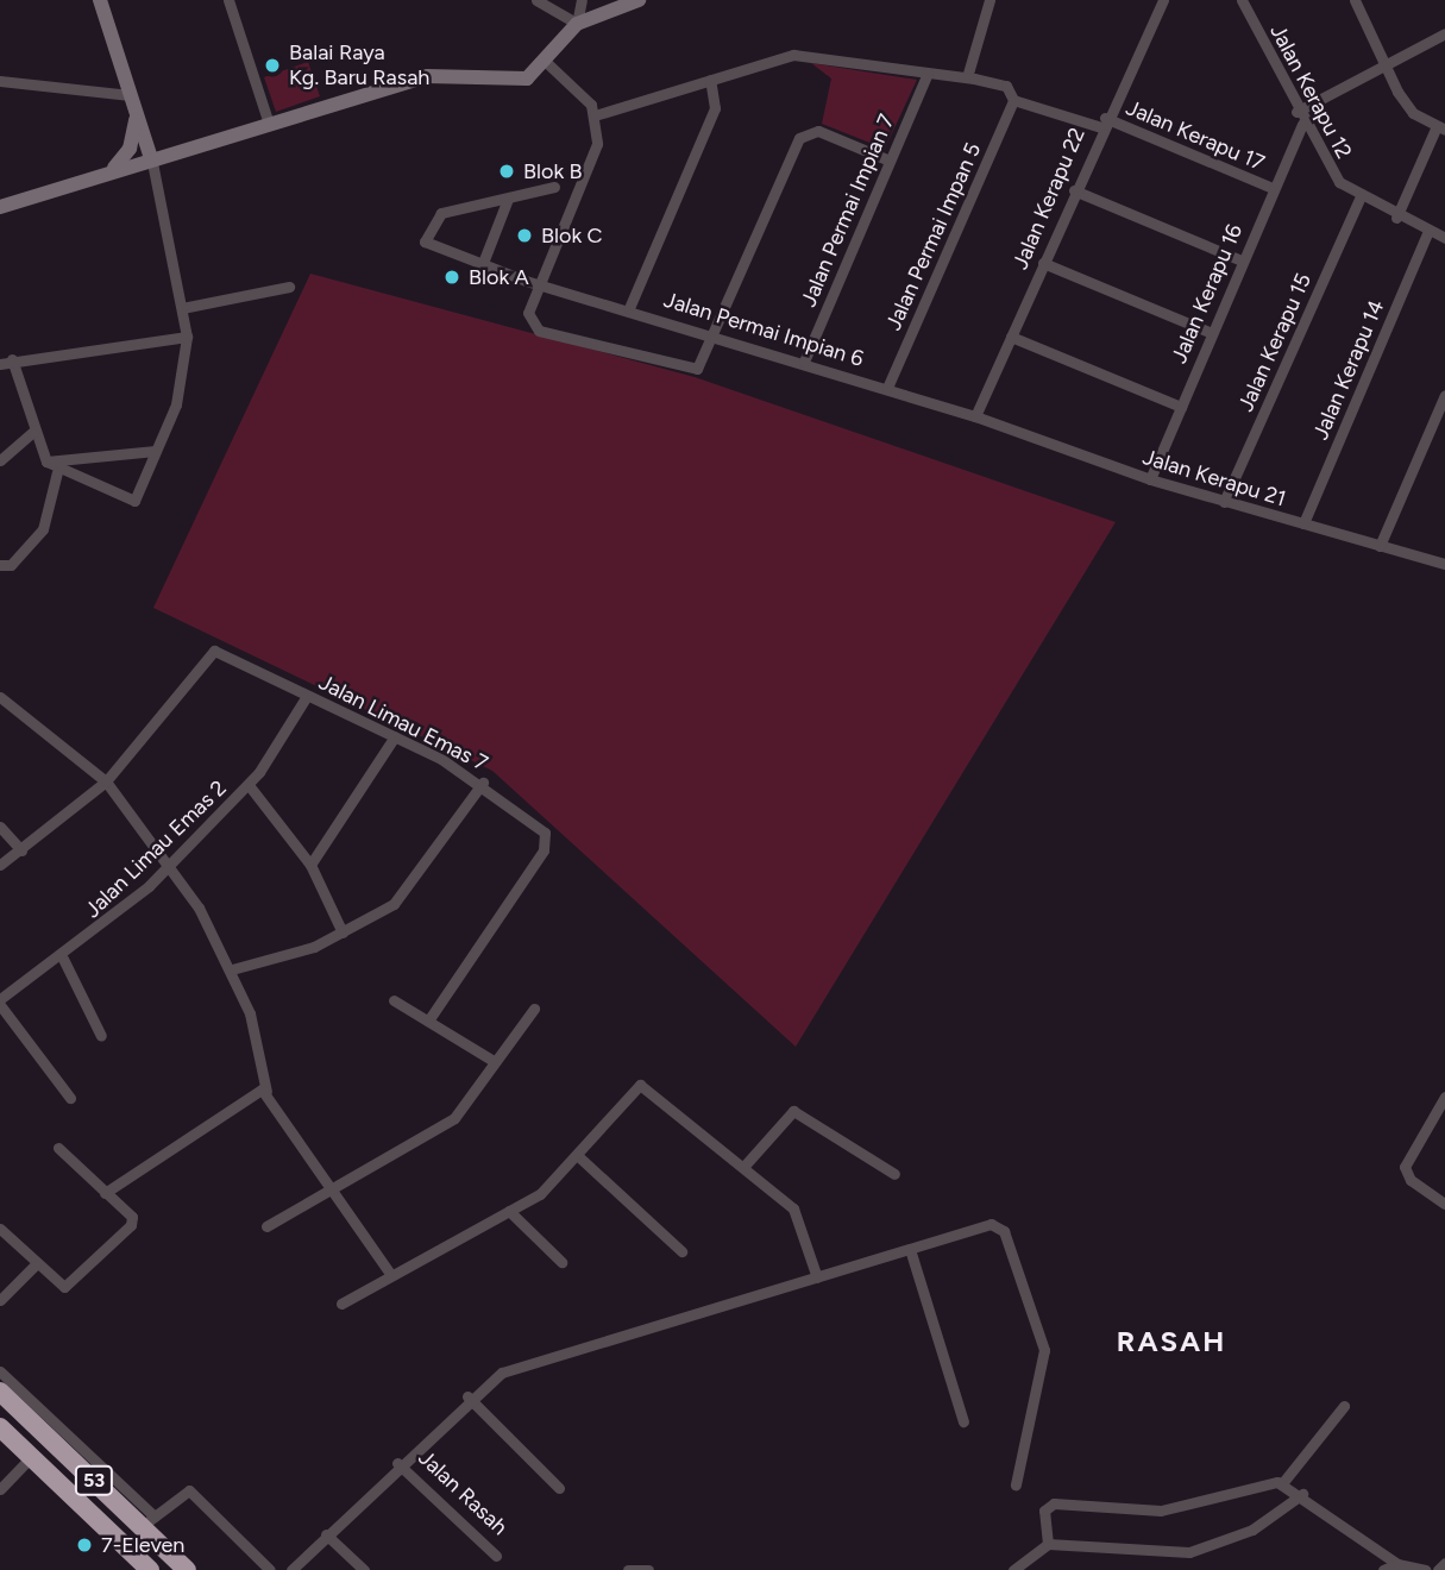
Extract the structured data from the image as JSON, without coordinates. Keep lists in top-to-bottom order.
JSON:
{
  "streets": {
    "highway": ["53"],
    "street": [
      "Jalan Kerapu 12",
      "Jalan Kerapu 17",
      "Jalan Kerapu 22",
      "Jalan Permai Impian 7",
      "Jalan Permai Impan 5",
      "Jalan Kerapu 16",
      "Jalan Permai Impian 6",
      "Jalan Kerapu 15",
      "Jalan Kerapu 14",
      "Jalan Kerapu 21",
      "Jalan Limau Emas 7",
      "Jalan Limau Emas 2",
      "Jalan Rasah"
    ]
  },
  "crossings": [
    ["Jalan Kerapu 12", "Jalan Kerapu 16"],
    ["Jalan Kerapu 12", "Jalan Kerapu 15"],
    ["Jalan Kerapu 12", "Jalan Kerapu 14"],
    ["Jalan Kerapu 17", "Jalan Kerapu 22"],
    ["Jalan Kerapu 17", "Jalan Permai Impan 5"],
    ["Jalan Kerapu 17", "Jalan Kerapu 16"],
    ["Jalan Kerapu 22", "Jalan Permai Impian 6"],
    ["Jalan Kerapu 22", "Jalan Kerapu 21"],
    ["Jalan Permai Impian 7", "Jalan Permai Impian 6"],
    ["Jalan Permai Impan 5", "Jalan Permai Impian 6"],
    ["Jalan Kerapu 16", "Jalan Kerapu 21"],
    ["Jalan Permai Impian 6", "Jalan Kerapu 21"],
    ["Jalan Kerapu 15", "Jalan Kerapu 21"],
    ["Jalan Kerapu 14", "Jalan Kerapu 21"],
    ["Jalan Limau Emas 7", "Jalan Limau Emas 2"]
  ],
  "districts": ["RASAH"],
  "places": [
    "Balai Raya Kg. Baru Rasah",
    "Blok B",
    "Blok C",
    "Blok A",
    "7-Eleven"
  ]
}
